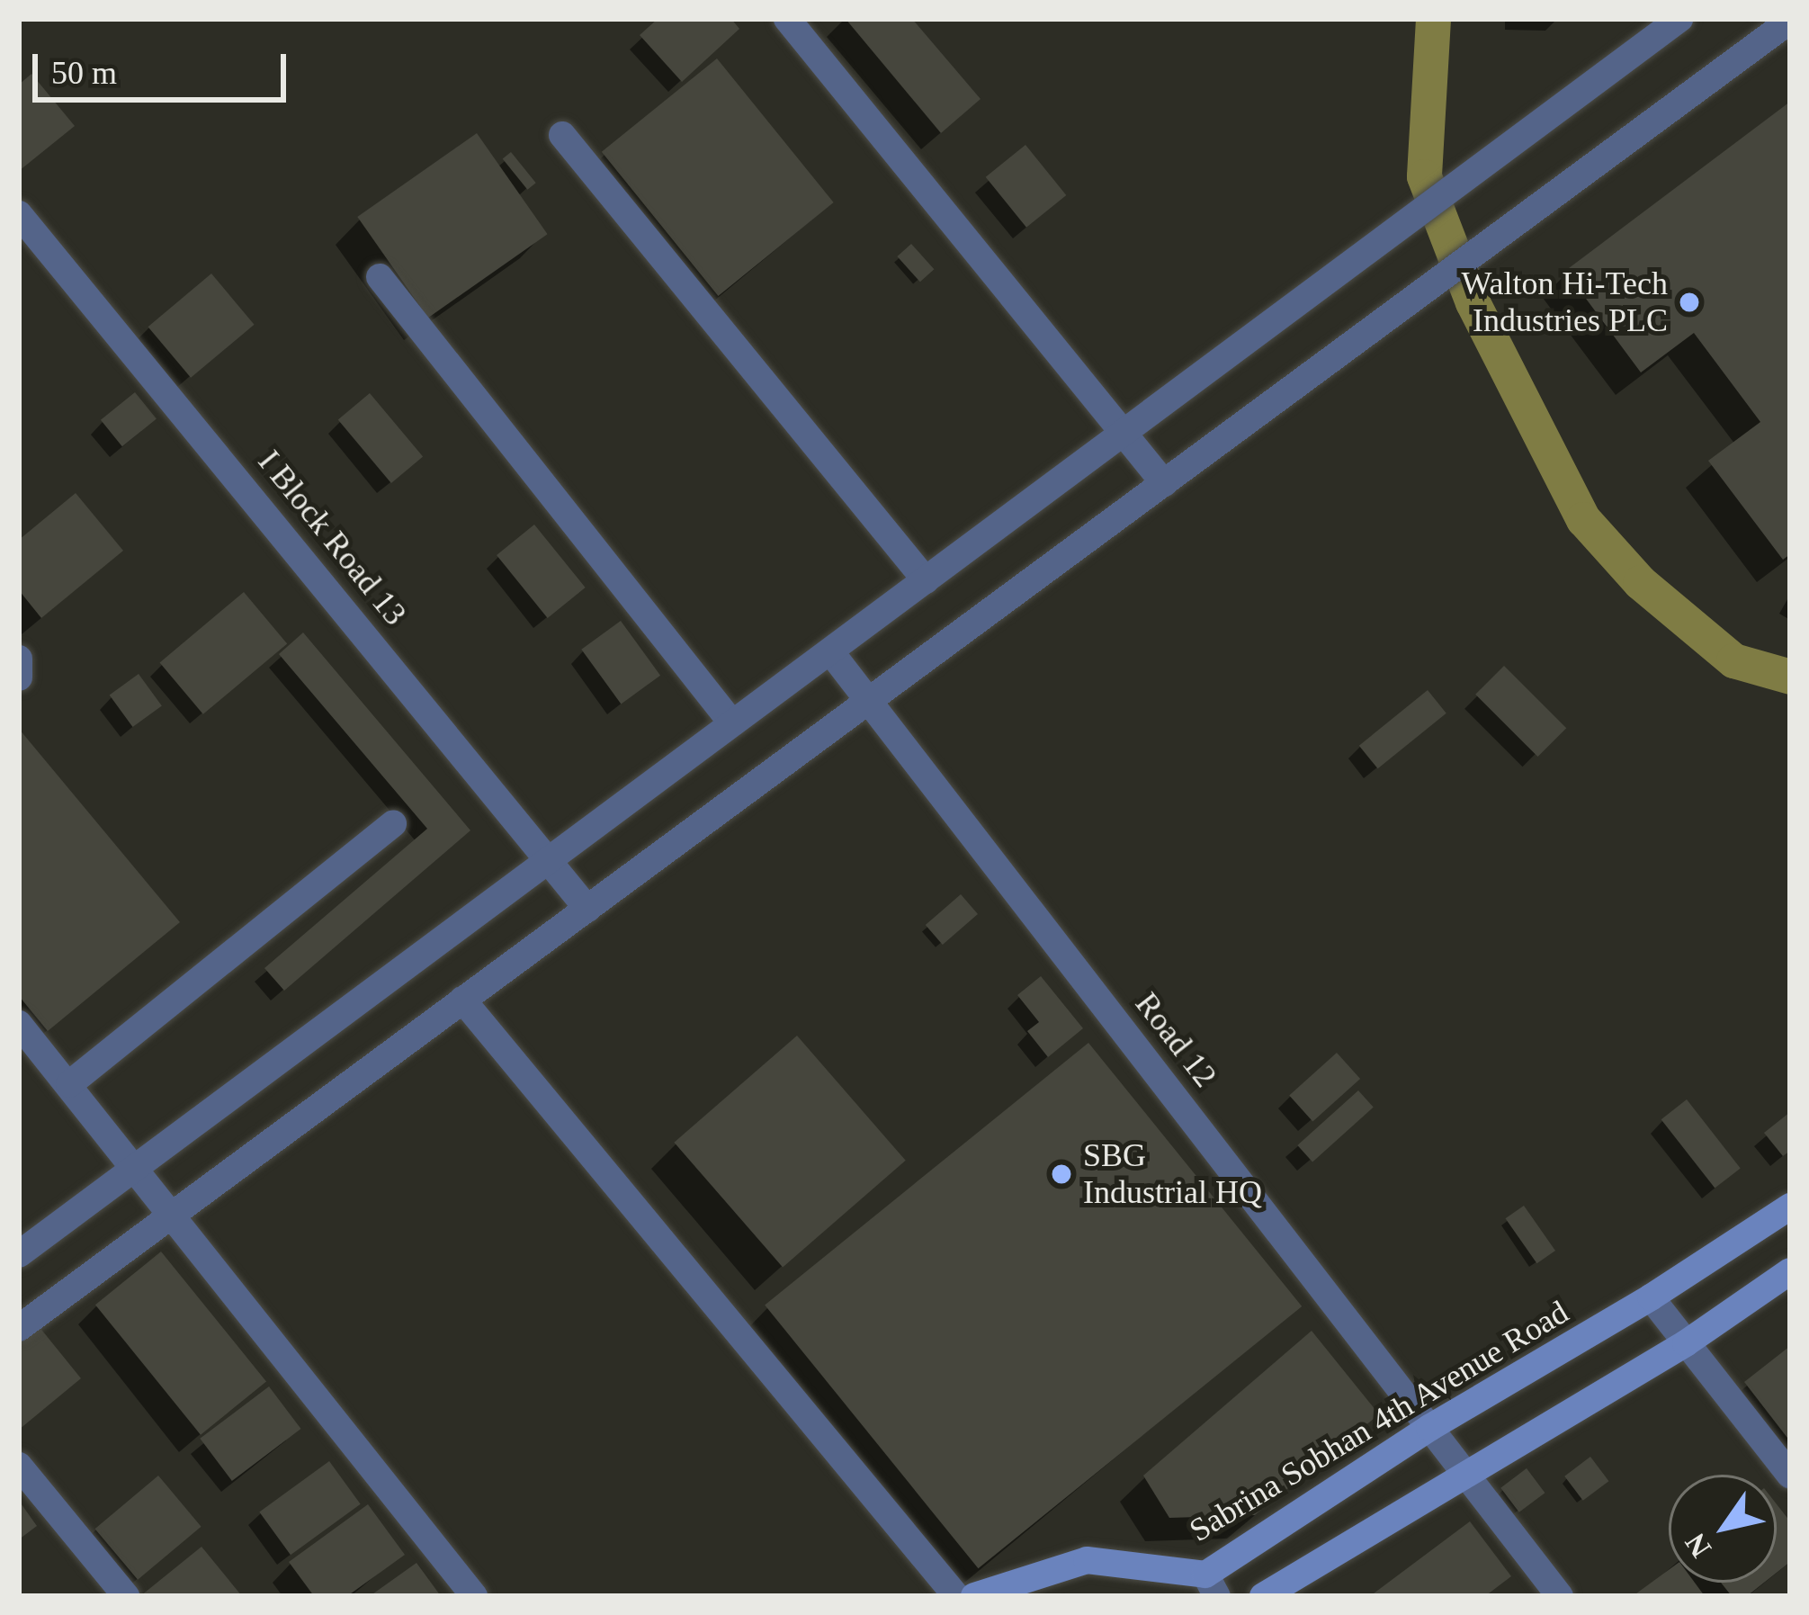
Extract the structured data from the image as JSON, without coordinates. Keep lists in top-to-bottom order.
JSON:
{
  "streets": {
    "street": ["I Block Road 13", "Road 12", "Sabrina Sobhan 4th Avenue Road"]
  },
  "crossings": [
    ["Road 12", "Sabrina Sobhan 4th Avenue Road"]
  ],
  "places": ["Walton Hi-Tech Industries PLC", "SBG Industrial HQ"],
  "scale_bar": "50 m",
  "north": "bottom left"
}
